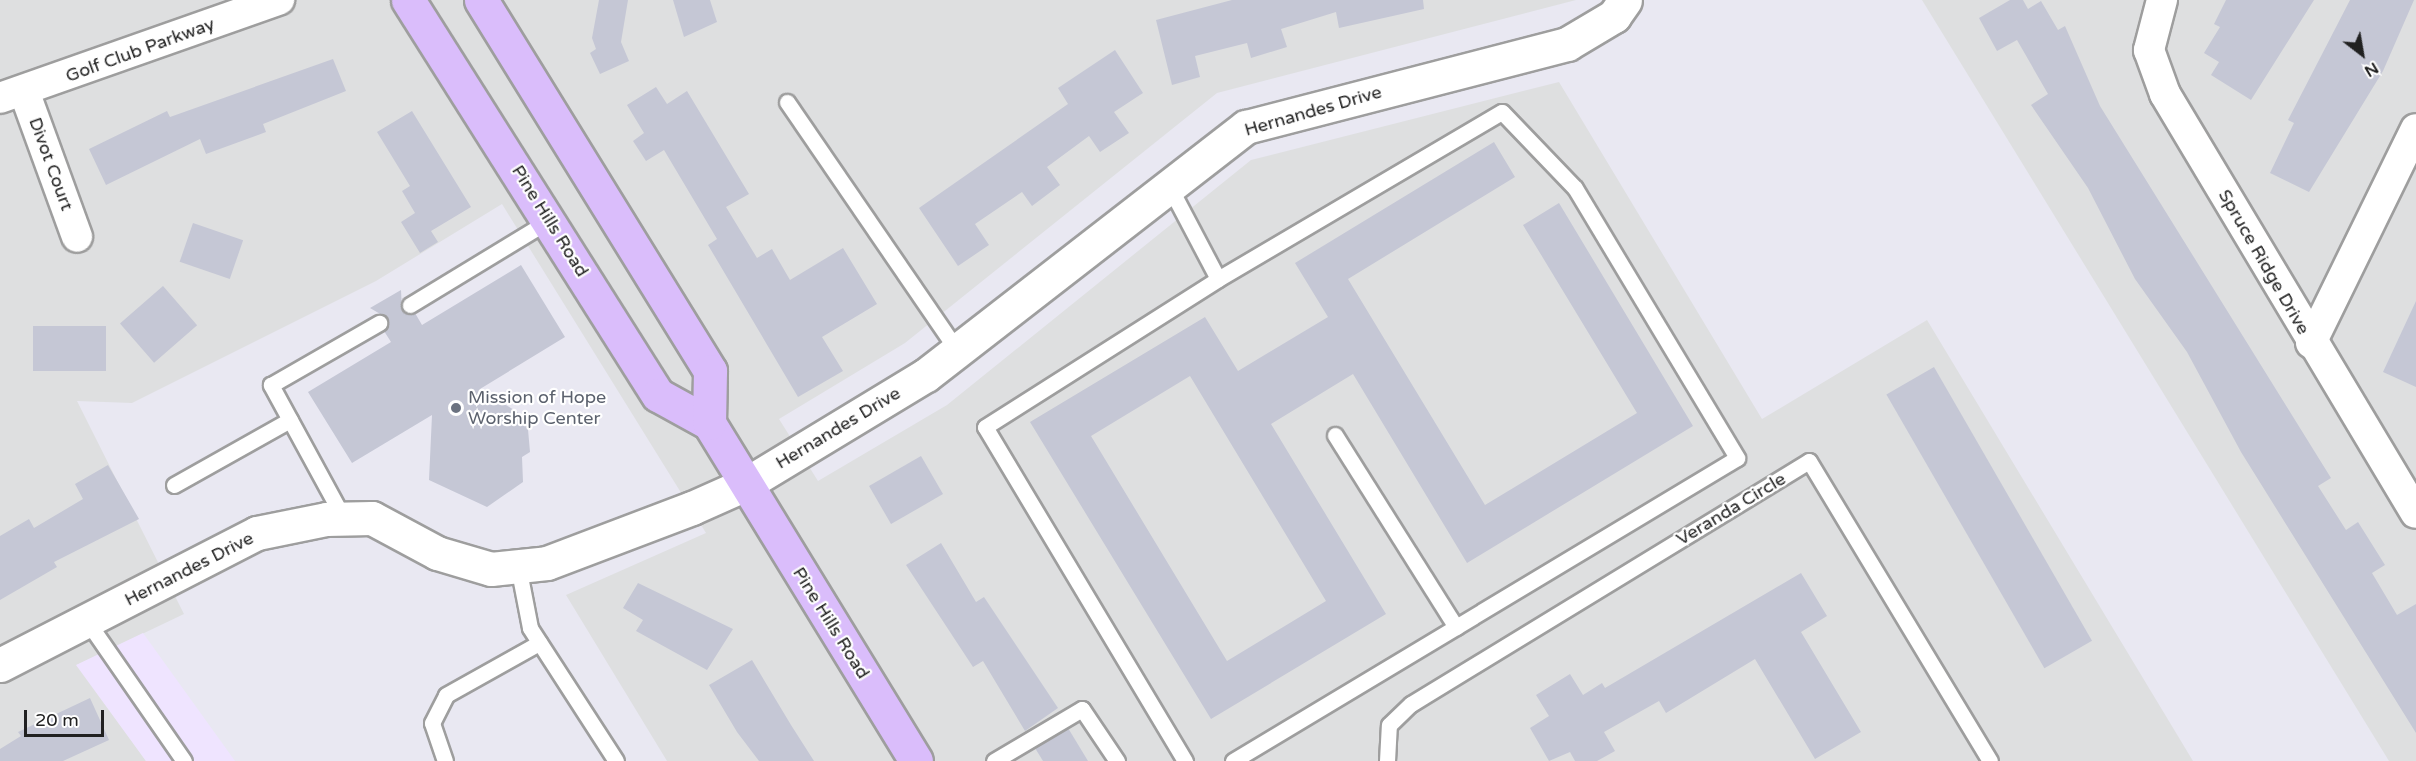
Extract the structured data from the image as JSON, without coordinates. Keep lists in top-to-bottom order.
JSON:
{
  "streets": {
    "main road": ["Pine Hills Road"],
    "street": [
      "Golf Club Parkway",
      "Hernandes Drive",
      "Divot Court",
      "Spruce Ridge Drive"
    ],
    "lane": ["Veranda Circle"]
  },
  "crossings": [
    ["Golf Club Parkway", "Divot Court"],
    ["Hernandes Drive", "Pine Hills Road"]
  ],
  "places": ["Mission of Hope Worship Center"],
  "scale_bar": "20 m",
  "north": "bottom right"
}
